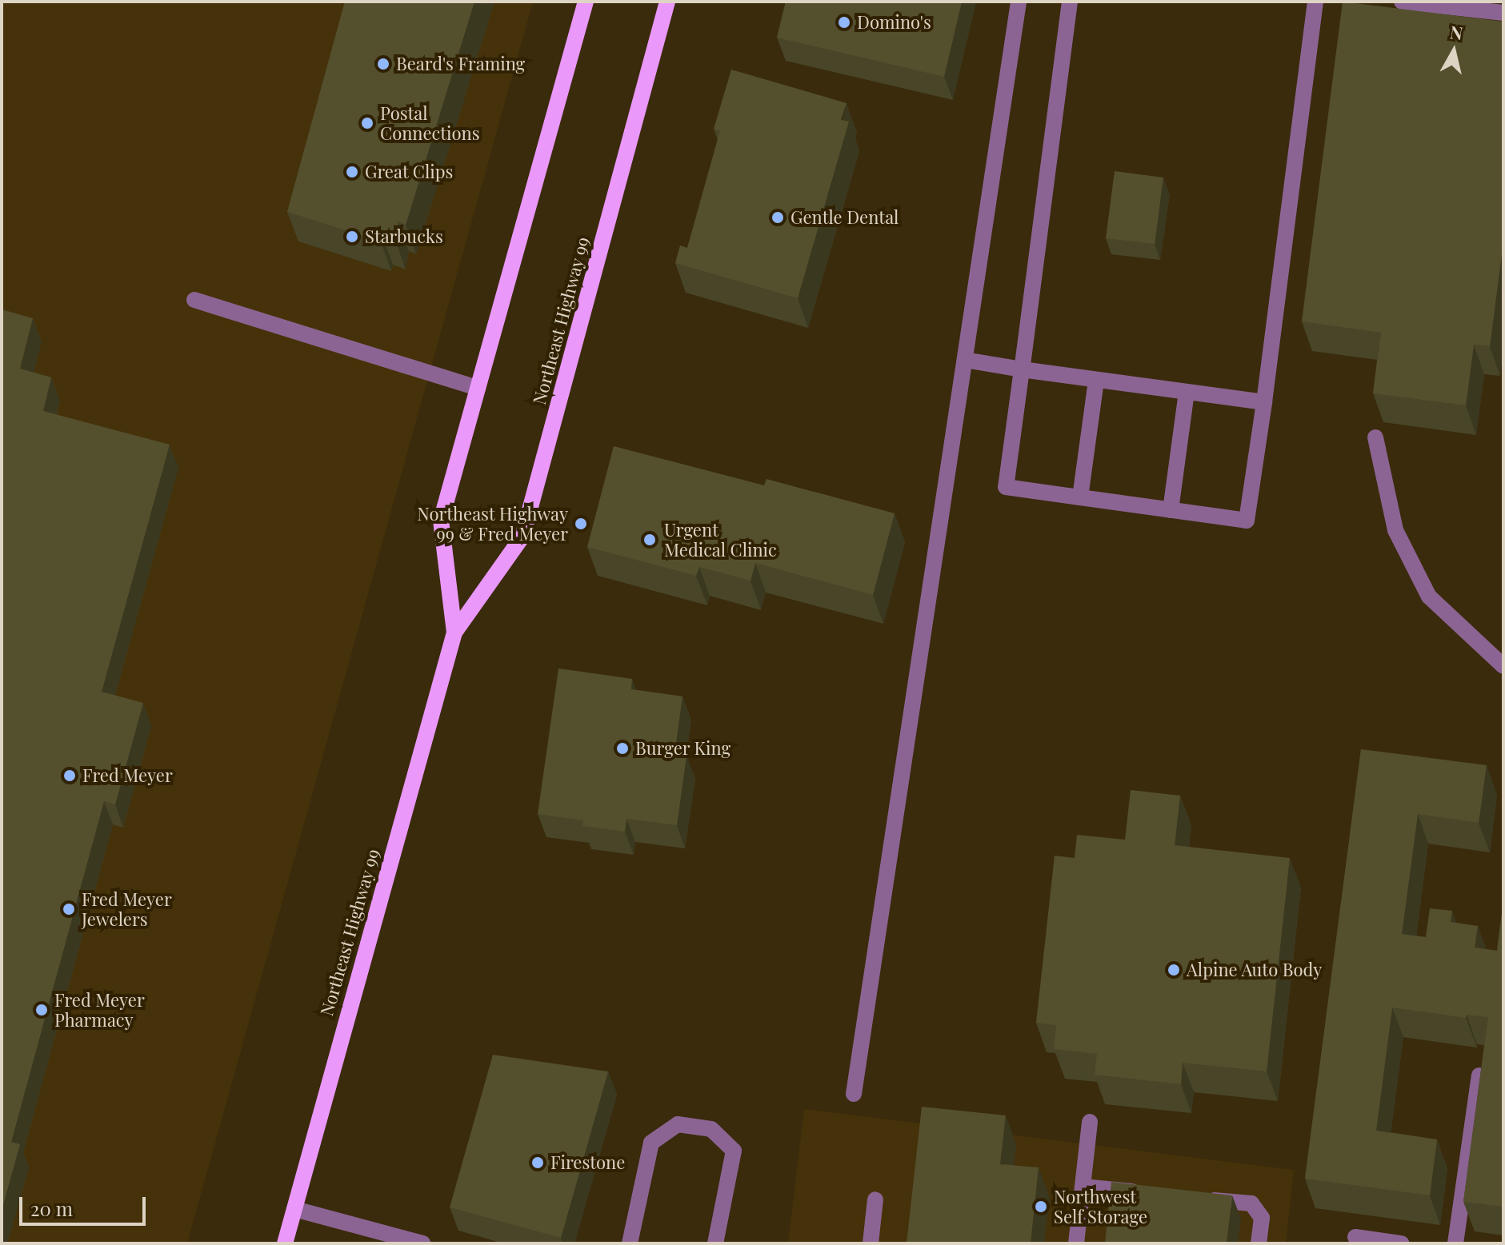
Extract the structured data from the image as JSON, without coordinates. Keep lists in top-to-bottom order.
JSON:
{
  "streets": {
    "main road": ["Northeast Highway 99"]
  },
  "places": [
    "Domino's",
    "Beard's Framing",
    "Postal Connections",
    "Great Clips",
    "Gentle Dental",
    "Starbucks",
    "Northeast Highway 99 & Fred Meyer",
    "Urgent Medical Clinic",
    "Burger King",
    "Fred Meyer",
    "Fred Meyer Jewelers",
    "Alpine Auto Body",
    "Fred Meyer Pharmacy",
    "Firestone",
    "Northwest Self Storage"
  ],
  "scale_bar": "20 m",
  "north": "top"
}
